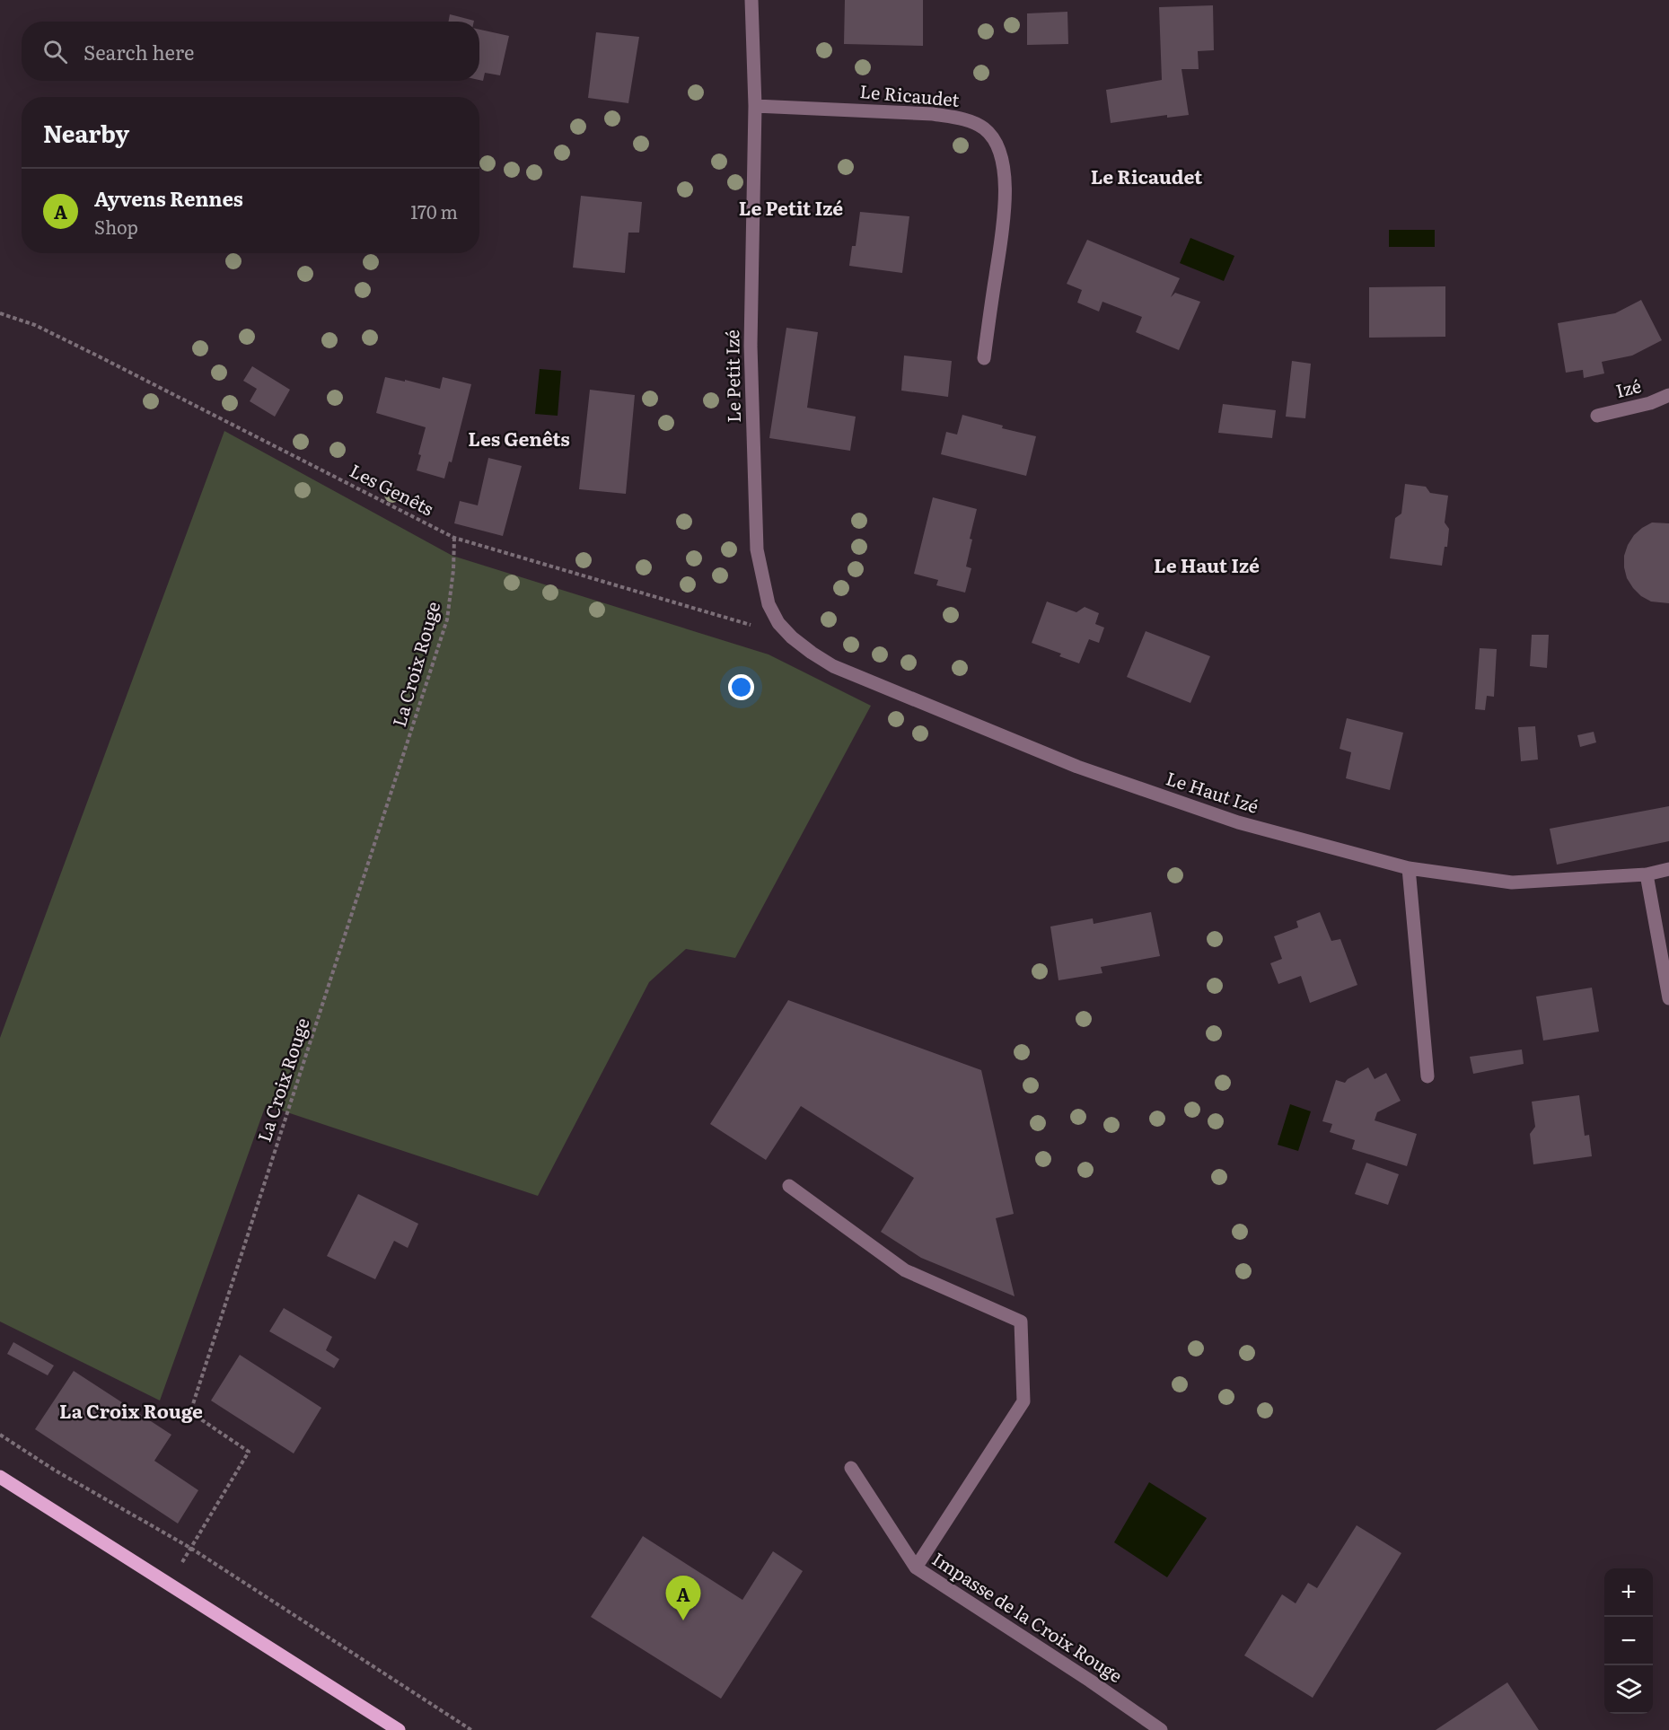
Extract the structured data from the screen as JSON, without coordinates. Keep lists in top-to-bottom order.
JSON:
{
  "streets": {
    "street": [
      "Le Ricaudet",
      "Le Petit Izé",
      "Izé",
      "Le Haut Izé",
      "Impasse de la Croix Rouge"
    ],
    "path": ["Les Genêts", "La Croix Rouge"]
  },
  "crossings": [
    ["Le Ricaudet", "Le Petit Izé"],
    ["Le Petit Izé", "Le Haut Izé"],
    ["Les Genêts", "La Croix Rouge"]
  ],
  "districts": [
    "Le Ricaudet",
    "Le Petit Izé",
    "Les Genêts",
    "Le Haut Izé",
    "La Croix Rouge"
  ],
  "page": {
    "search": "Search here",
    "heading": "Nearby",
    "list": [
      {
        "mark": "A",
        "name": "Ayvens Rennes",
        "note": "Shop",
        "value": "170 m"
      }
    ],
    "map_buttons": ["+", "−"],
    "pins": "A"
  }
}
